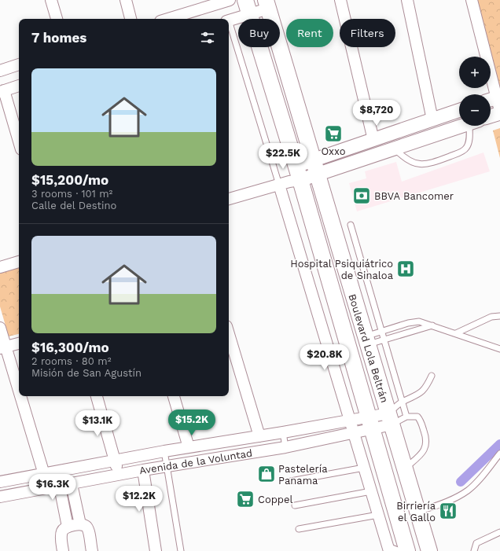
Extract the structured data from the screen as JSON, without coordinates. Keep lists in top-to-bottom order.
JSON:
{
  "streets": {
    "main road": ["Boulevard Lola Beltrán"],
    "street": ["Avenida de la Voluntad"]
  },
  "crossings": [
    ["Boulevard Lola Beltrán", "Avenida de la Voluntad"]
  ],
  "places": {
    "supermarket": ["Oxxo", "Coppel"],
    "bank": ["BBVA Bancomer"],
    "hospital": ["Hospital Psiquiátrico de Sinaloa"],
    "shop": ["Pastelería Panama"],
    "restaurant": ["Birriería el Gallo"]
  },
  "page": {
    "chip": ["Buy", "Rent", "Filters"],
    "heading": "7 homes",
    "map_buttons": ["+", "−"],
    "list": [
      {
        "name": "$15,200/mo",
        "note": "3 rooms · 101 m² · Calle del Destino"
      },
      {
        "name": "$16,300/mo",
        "note": "2 rooms · 80 m² · Misión de San Agustín"
      }
    ],
    "price": [
      "$8,720",
      "$22.5K",
      "$20.8K",
      "$15.2K",
      "$13.1K",
      "$16.3K",
      "$12.2K"
    ]
  }
}
